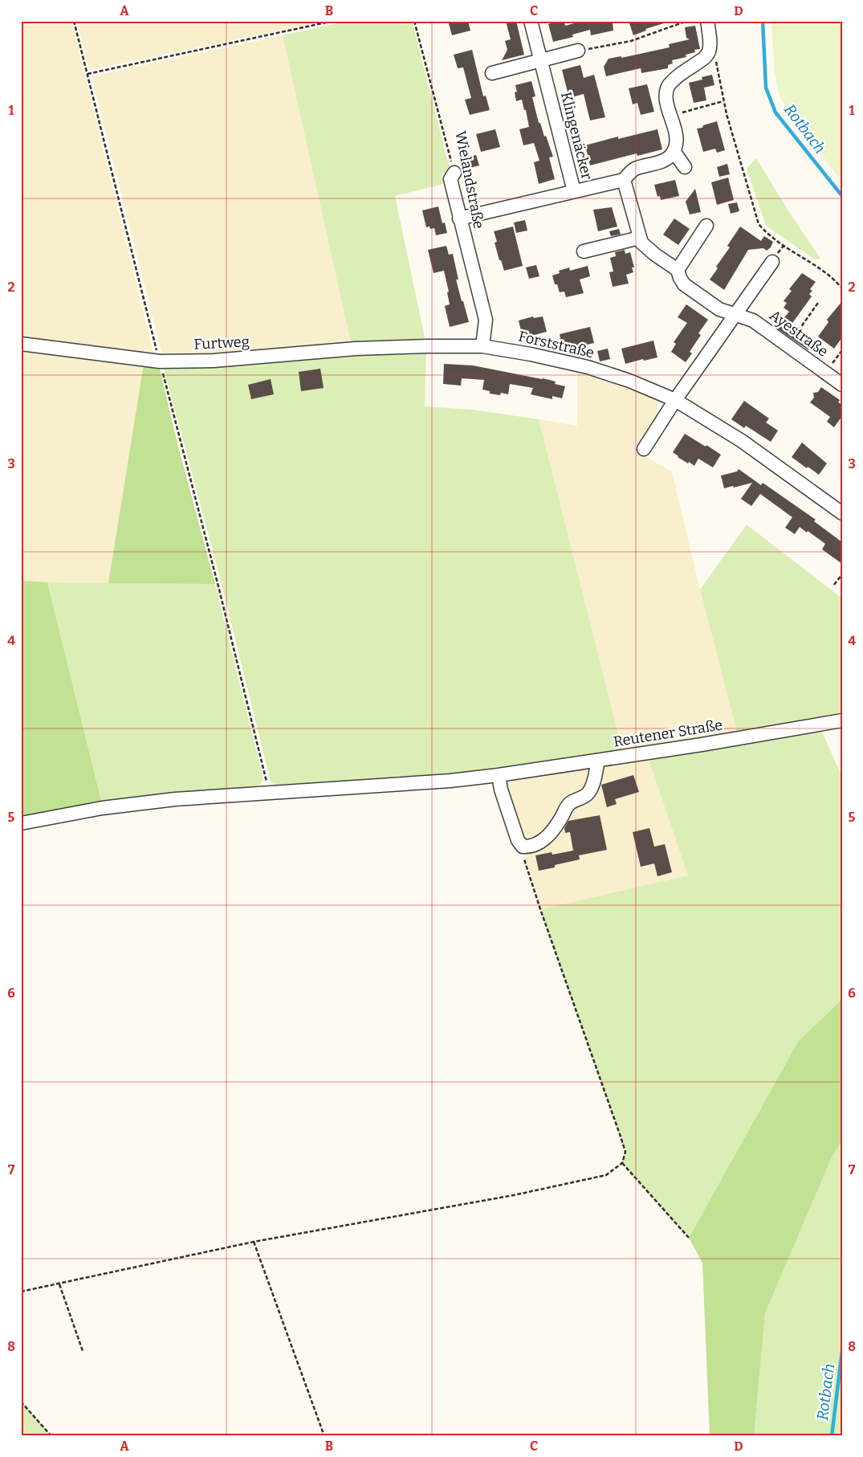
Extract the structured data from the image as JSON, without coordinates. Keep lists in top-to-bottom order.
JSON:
{
  "streets": {
    "street": [
      "Klingenäcker",
      "Wielandstraße",
      "Ayestraße",
      "Furtweg",
      "Forststraße",
      "Reutener Straße"
    ]
  },
  "crossings": [
    ["Klingenäcker", "Wielandstraße"],
    ["Wielandstraße", "Forststraße"],
    ["Furtweg", "Forststraße"]
  ],
  "water": ["Rotbach"],
  "grid": {
    "columns": [
      "A",
      "B",
      "C",
      "D"
    ],
    "rows": [
      "1",
      "2",
      "3",
      "4",
      "5",
      "6",
      "7",
      "8"
    ]
  }
}
